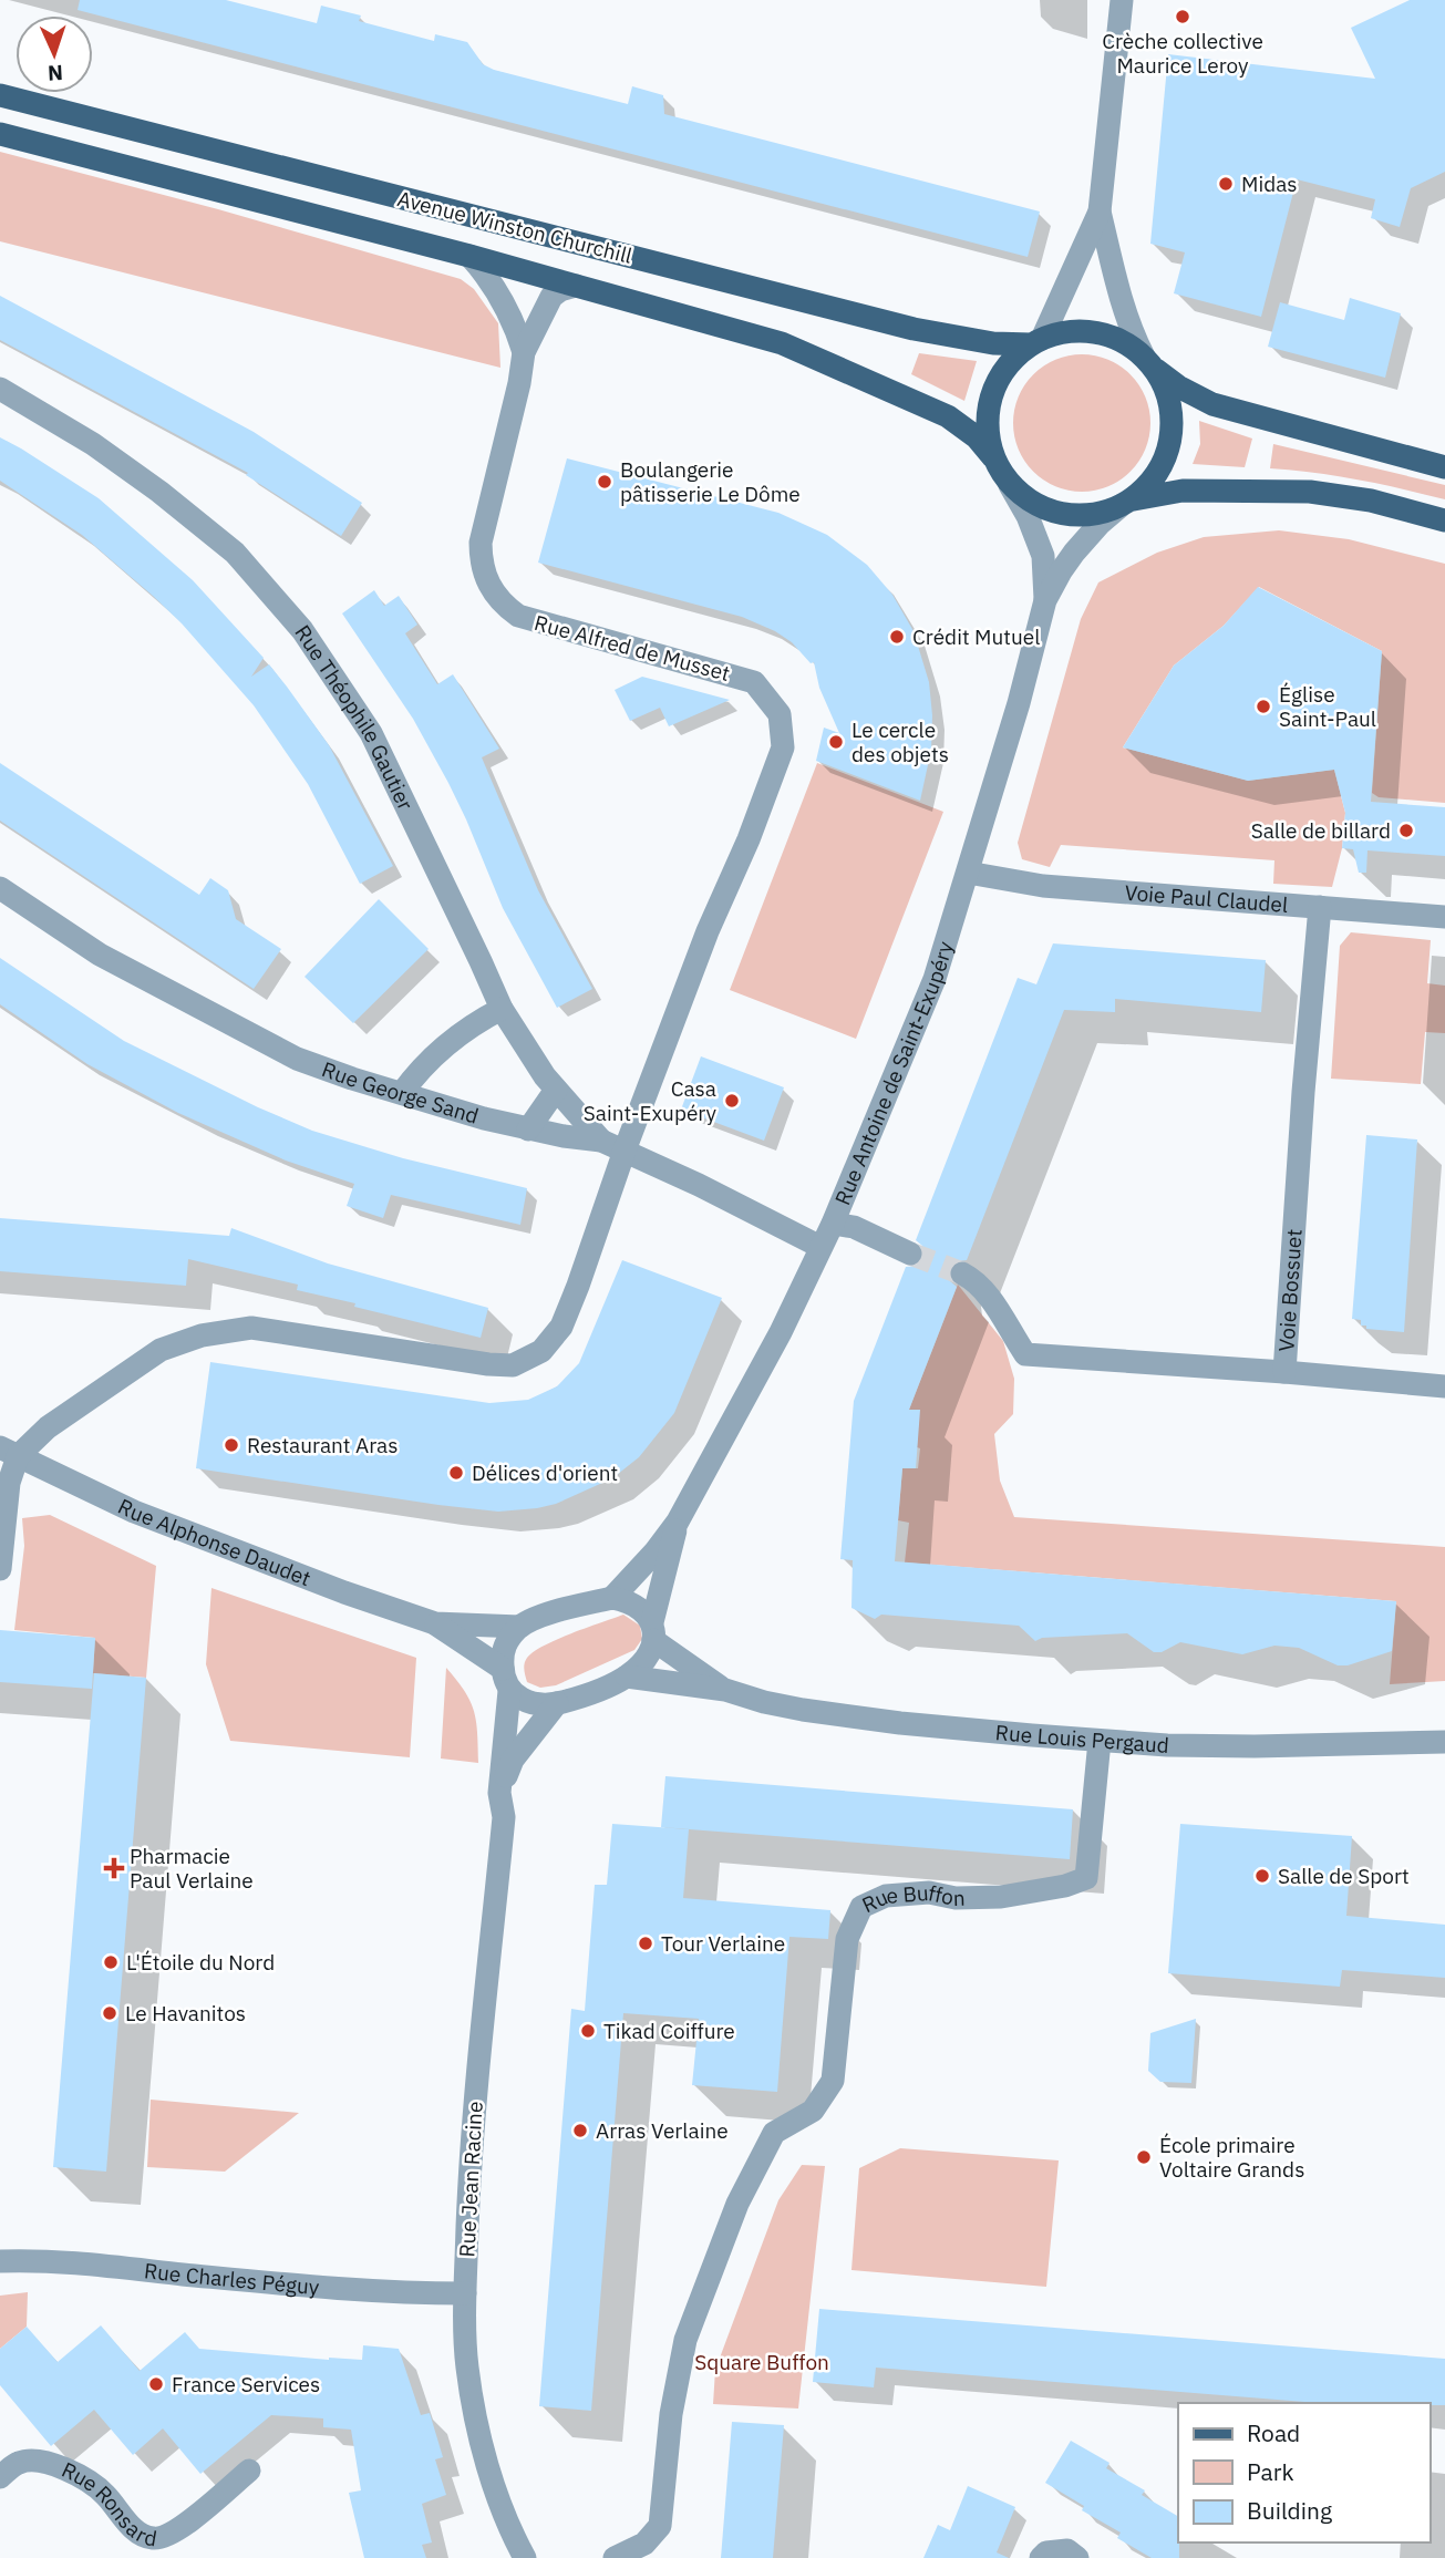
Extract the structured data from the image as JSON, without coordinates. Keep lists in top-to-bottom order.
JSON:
{
  "streets": {
    "main road": ["Avenue Winston Churchill"],
    "street": [
      "Rue Alfred de Musset",
      "Rue Théophile Gautier",
      "Voie Paul Claudel",
      "Rue Antoine de Saint-Exupéry",
      "Rue George Sand",
      "Voie Bossuet",
      "Rue Alphonse Daudet",
      "Rue Louis Pergaud",
      "Rue Buffon",
      "Rue Jean Racine",
      "Rue Charles Péguy",
      "Rue Ronsard"
    ]
  },
  "crossings": [
    ["Avenue Winston Churchill", "Rue Alfred de Musset"],
    ["Rue Alfred de Musset", "Rue George Sand"],
    ["Rue Alfred de Musset", "Rue Alphonse Daudet"],
    ["Rue Théophile Gautier", "Rue George Sand"],
    ["Voie Paul Claudel", "Rue Antoine de Saint-Exupéry"],
    ["Voie Paul Claudel", "Voie Bossuet"],
    ["Rue Antoine de Saint-Exupéry", "Rue George Sand"],
    ["Rue Antoine de Saint-Exupéry", "Rue Alphonse Daudet"],
    ["Rue Antoine de Saint-Exupéry", "Rue Louis Pergaud"],
    ["Rue Antoine de Saint-Exupéry", "Rue Jean Racine"],
    ["Rue Alphonse Daudet", "Rue Louis Pergaud"],
    ["Rue Alphonse Daudet", "Rue Jean Racine"],
    ["Rue Louis Pergaud", "Rue Buffon"],
    ["Rue Louis Pergaud", "Rue Jean Racine"],
    ["Rue Jean Racine", "Rue Charles Péguy"]
  ],
  "parks": ["Square Buffon"],
  "places": {
    "other": [
      "Crèche collective Maurice Leroy",
      "Midas",
      "Boulangerie pâtisserie Le Dôme",
      "Crédit Mutuel",
      "Église Saint-Paul",
      "Le cercle des objets",
      "Salle de billard",
      "Casa Saint-Exupéry",
      "Restaurant Aras",
      "Délices d'orient",
      "Salle de Sport",
      "Tour Verlaine",
      "L'Étoile du Nord",
      "Le Havanitos",
      "Tikad Coiffure",
      "Arras Verlaine",
      "École primaire Voltaire Grands",
      "France Services"
    ],
    "health": ["Pharmacie Paul Verlaine"]
  },
  "legend": ["Road", "Park", "Building"],
  "north": "bottom"
}
